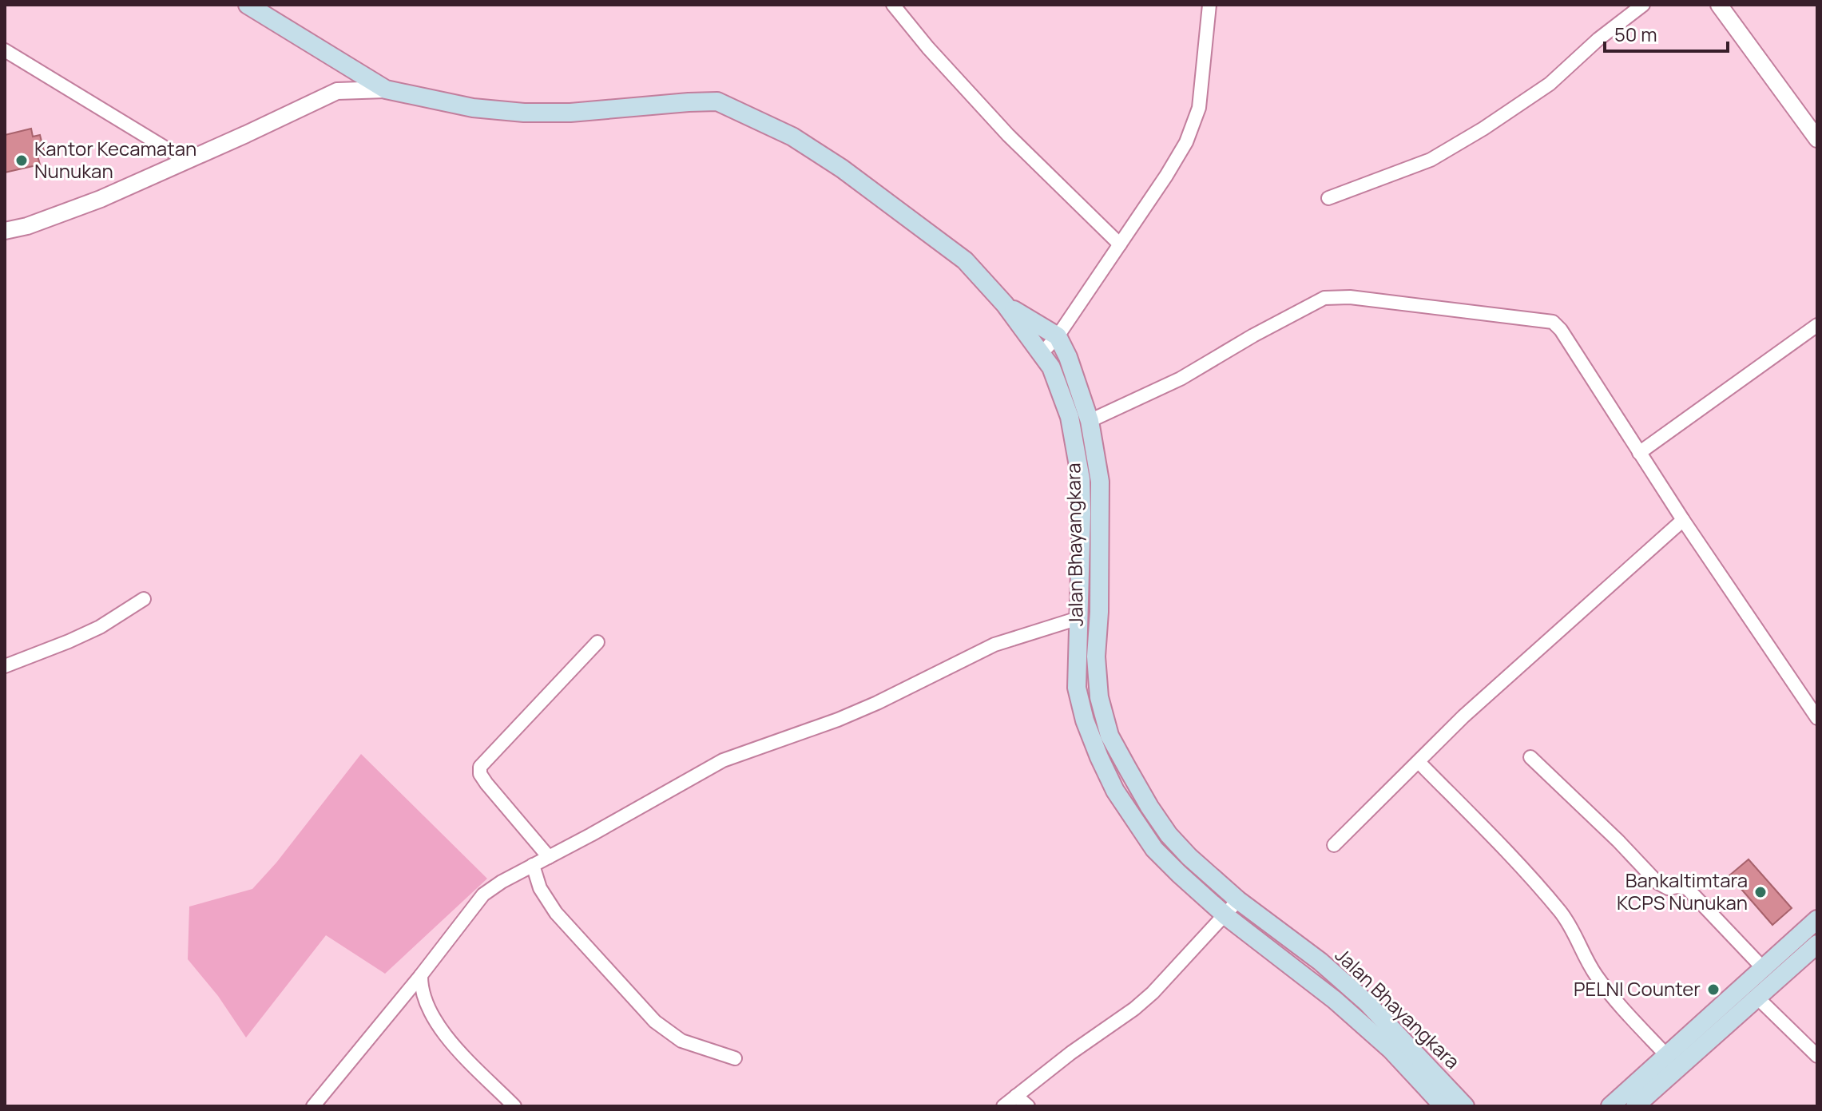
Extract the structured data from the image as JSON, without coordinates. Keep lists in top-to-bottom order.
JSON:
{
  "streets": {
    "main road": ["Jalan Bhayangkara"]
  },
  "places": ["Kantor Kecamatan Nunukan", "Bankaltimtara KCPS Nunukan", "PELNI Counter"],
  "scale_bar": "50 m"
}
